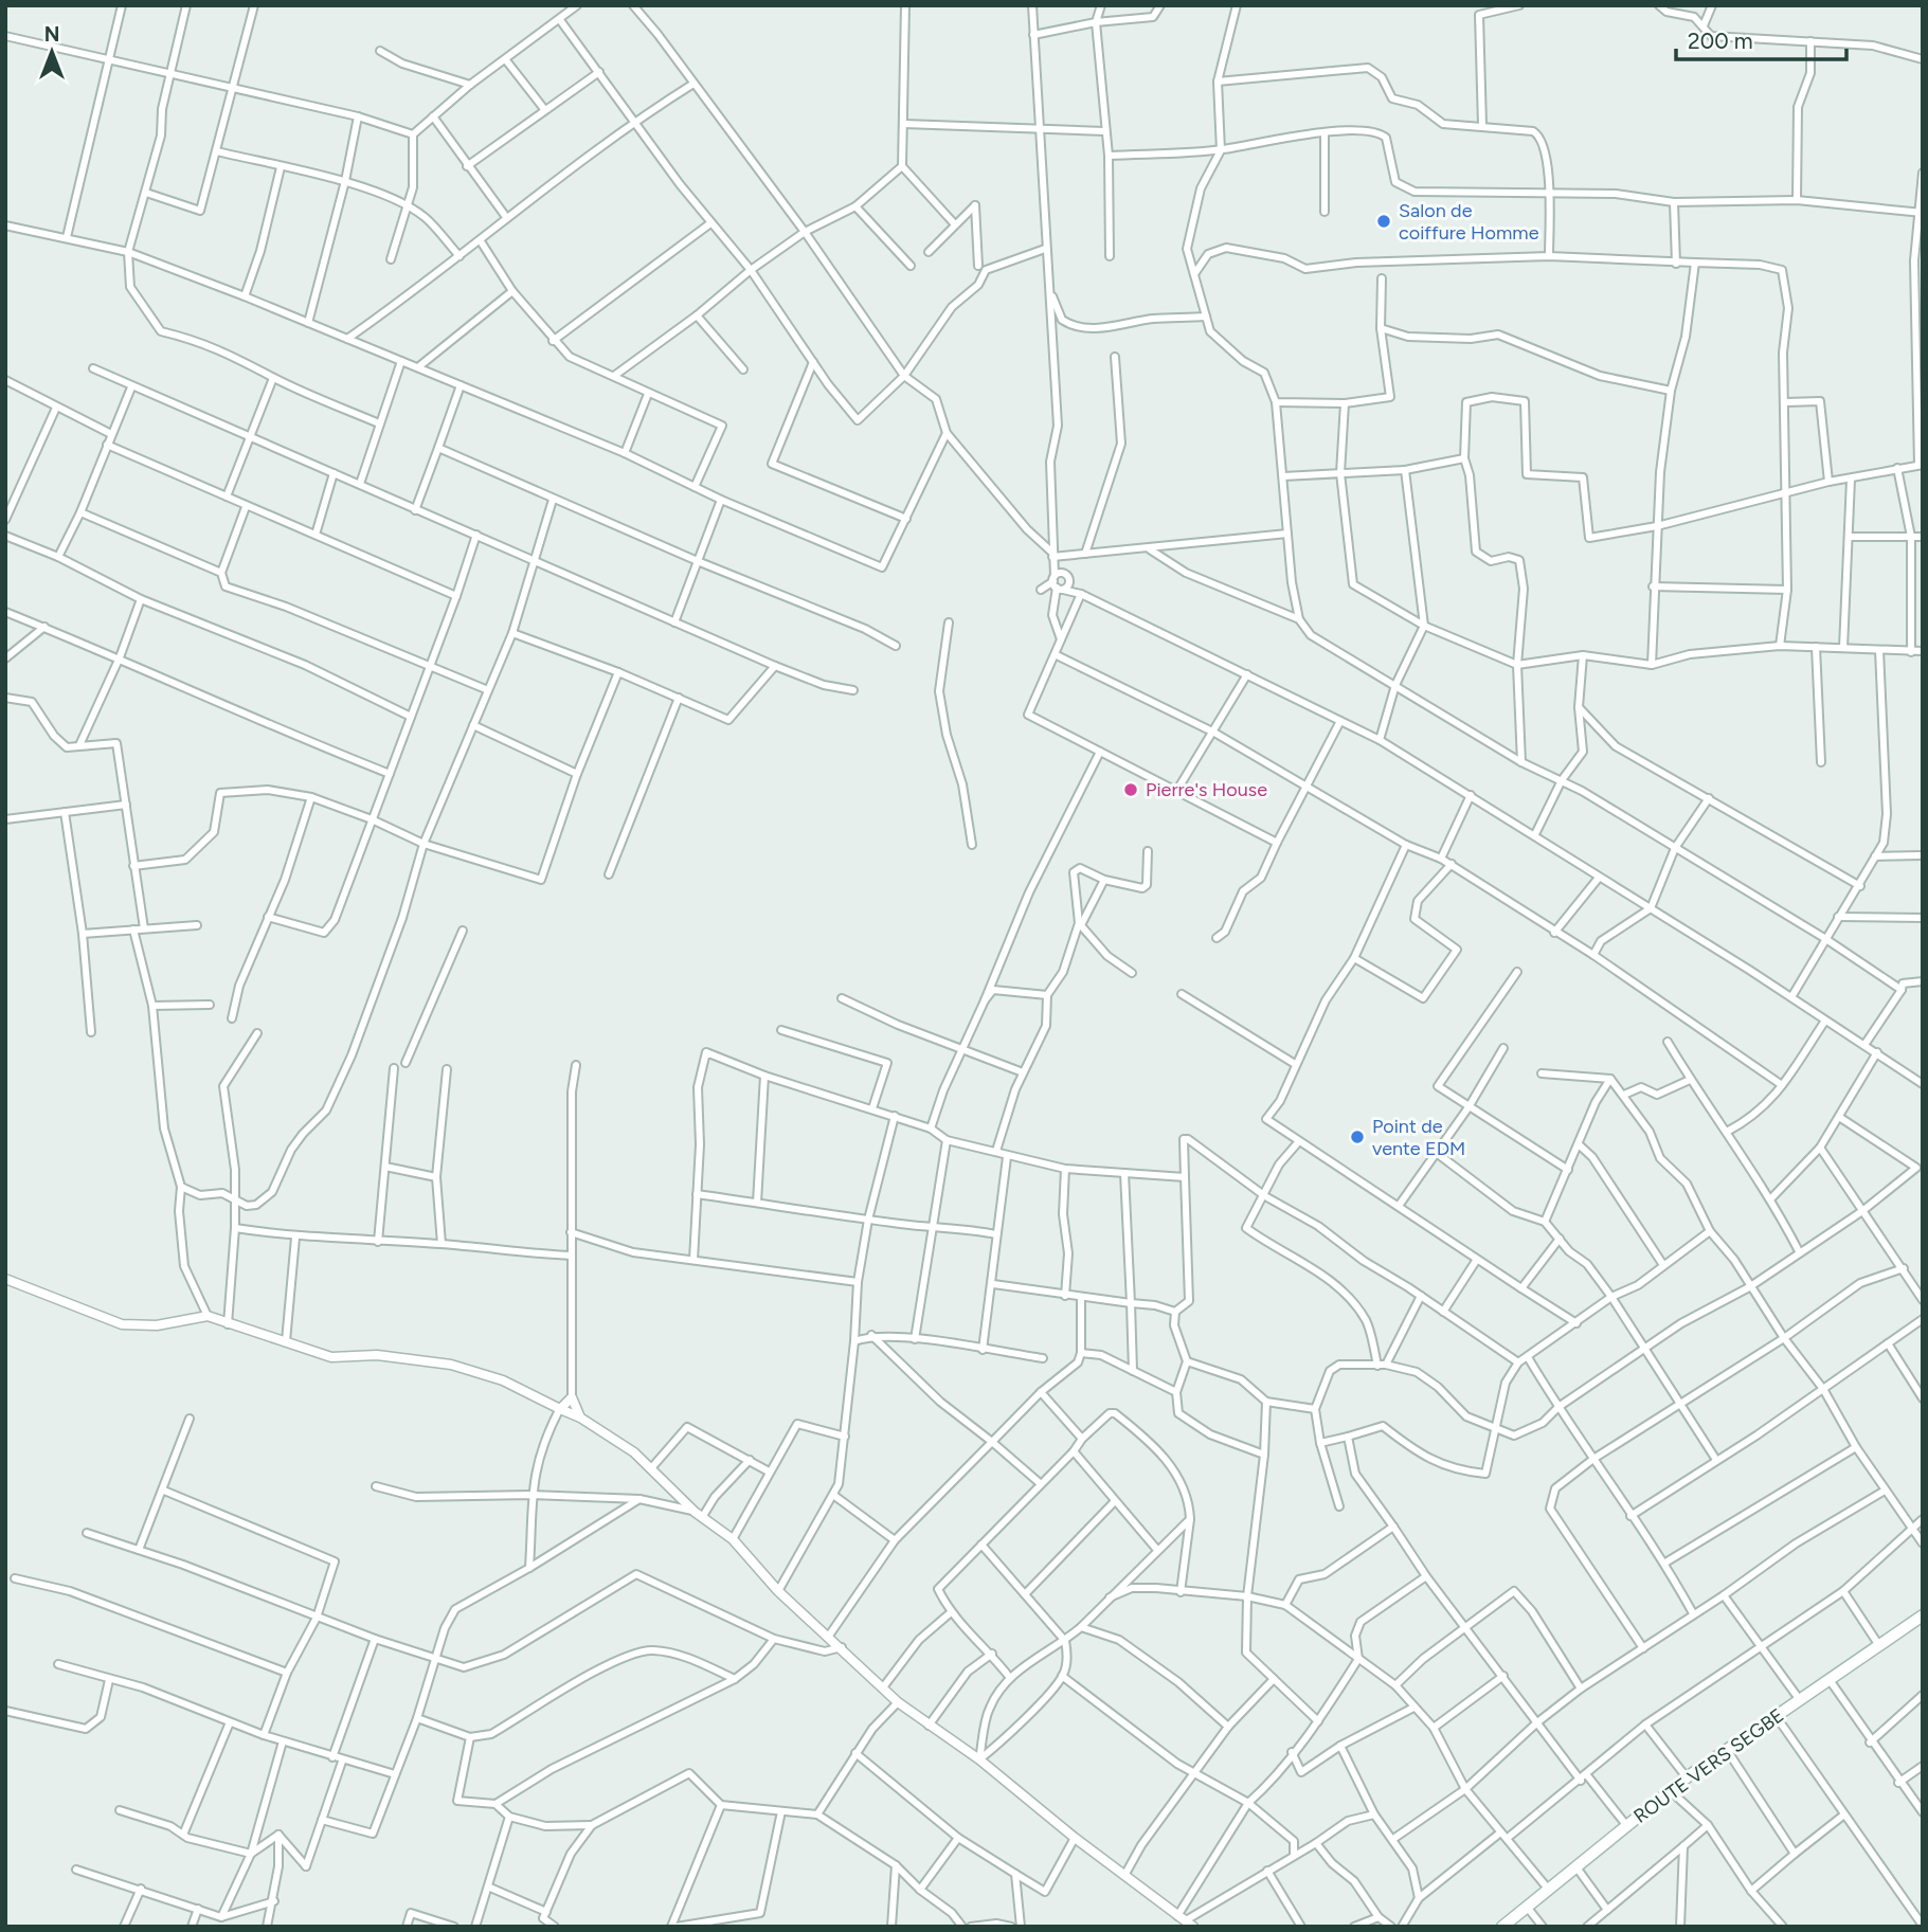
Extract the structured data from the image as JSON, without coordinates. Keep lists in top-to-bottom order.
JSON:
{
  "streets": {
    "main road": ["ROUTE VERS SEGBE"]
  },
  "places": ["Salon de coiffure Homme", "Pierre's House", "Point de vente EDM"],
  "scale_bar": "200 m",
  "north": "top"
}
